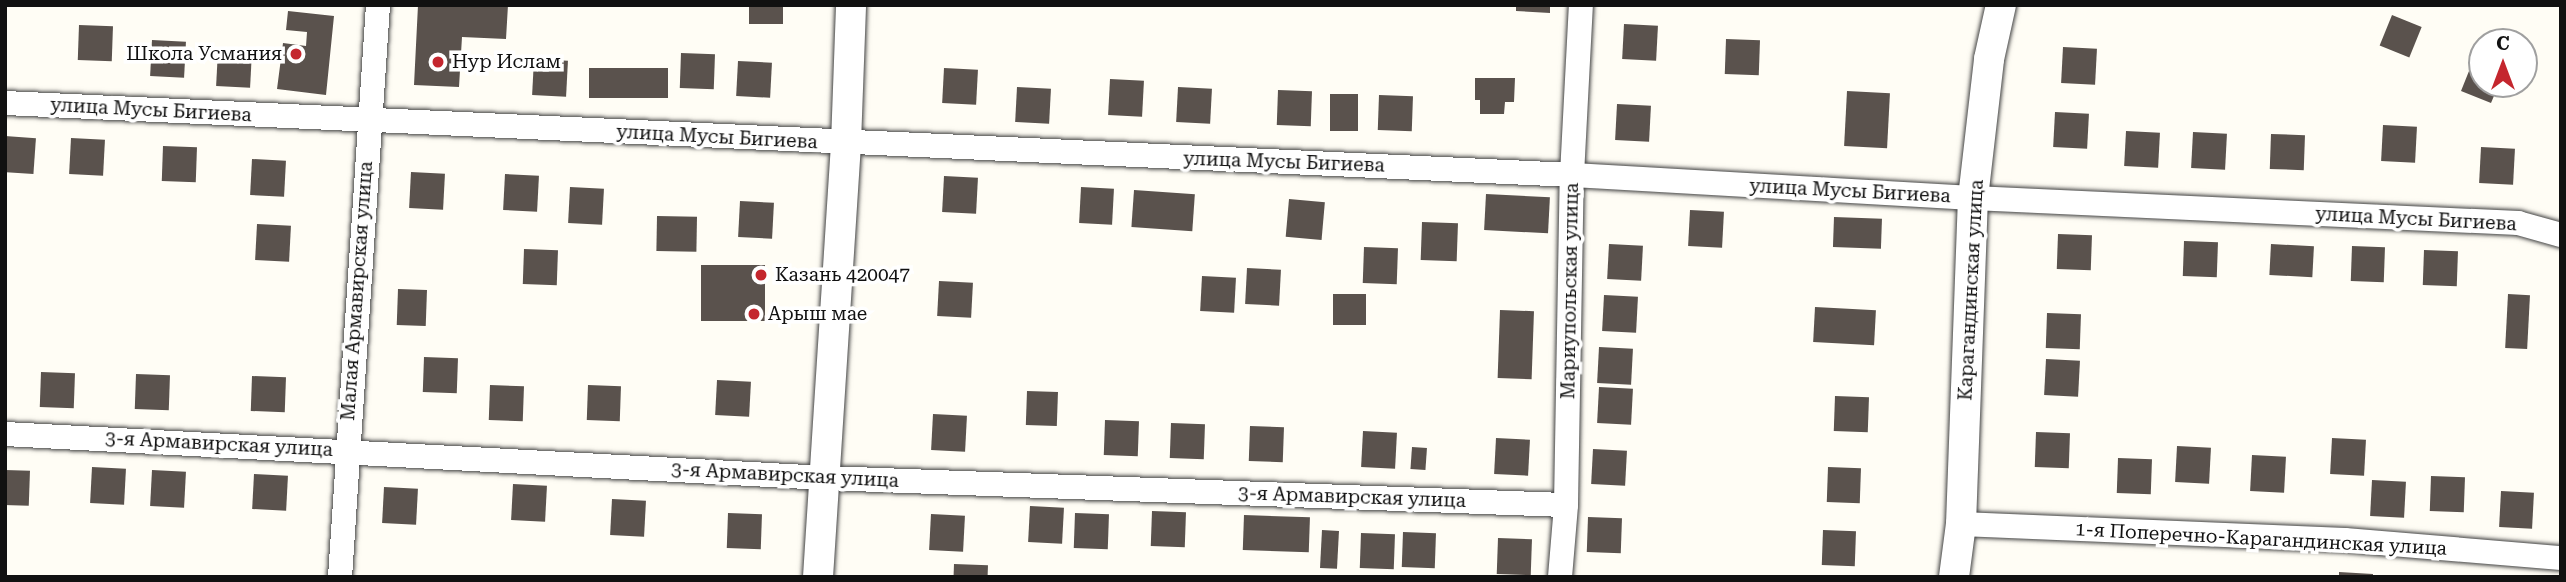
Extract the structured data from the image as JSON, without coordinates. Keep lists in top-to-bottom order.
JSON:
{
  "streets": {
    "street": [
      "улица Мусы Бигиева",
      "Карагандинская улица",
      "Малая Армавирская улица",
      "Мариупольская улица",
      "3-я Армавирская улица",
      "1-я Поперечно-Карагандинская улица"
    ]
  },
  "crossings": [
    ["улица Мусы Бигиева", "Карагандинская улица"],
    ["улица Мусы Бигиева", "Малая Армавирская улица"],
    ["улица Мусы Бигиева", "Мариупольская улица"],
    ["Карагандинская улица", "1-я Поперечно-Карагандинская улица"],
    ["Малая Армавирская улица", "3-я Армавирская улица"],
    ["Мариупольская улица", "3-я Армавирская улица"]
  ],
  "places": [
    "Школа Усмания",
    "Нур Ислам",
    "Казань 420047",
    "Арыш мае"
  ],
  "north": "top"
}
